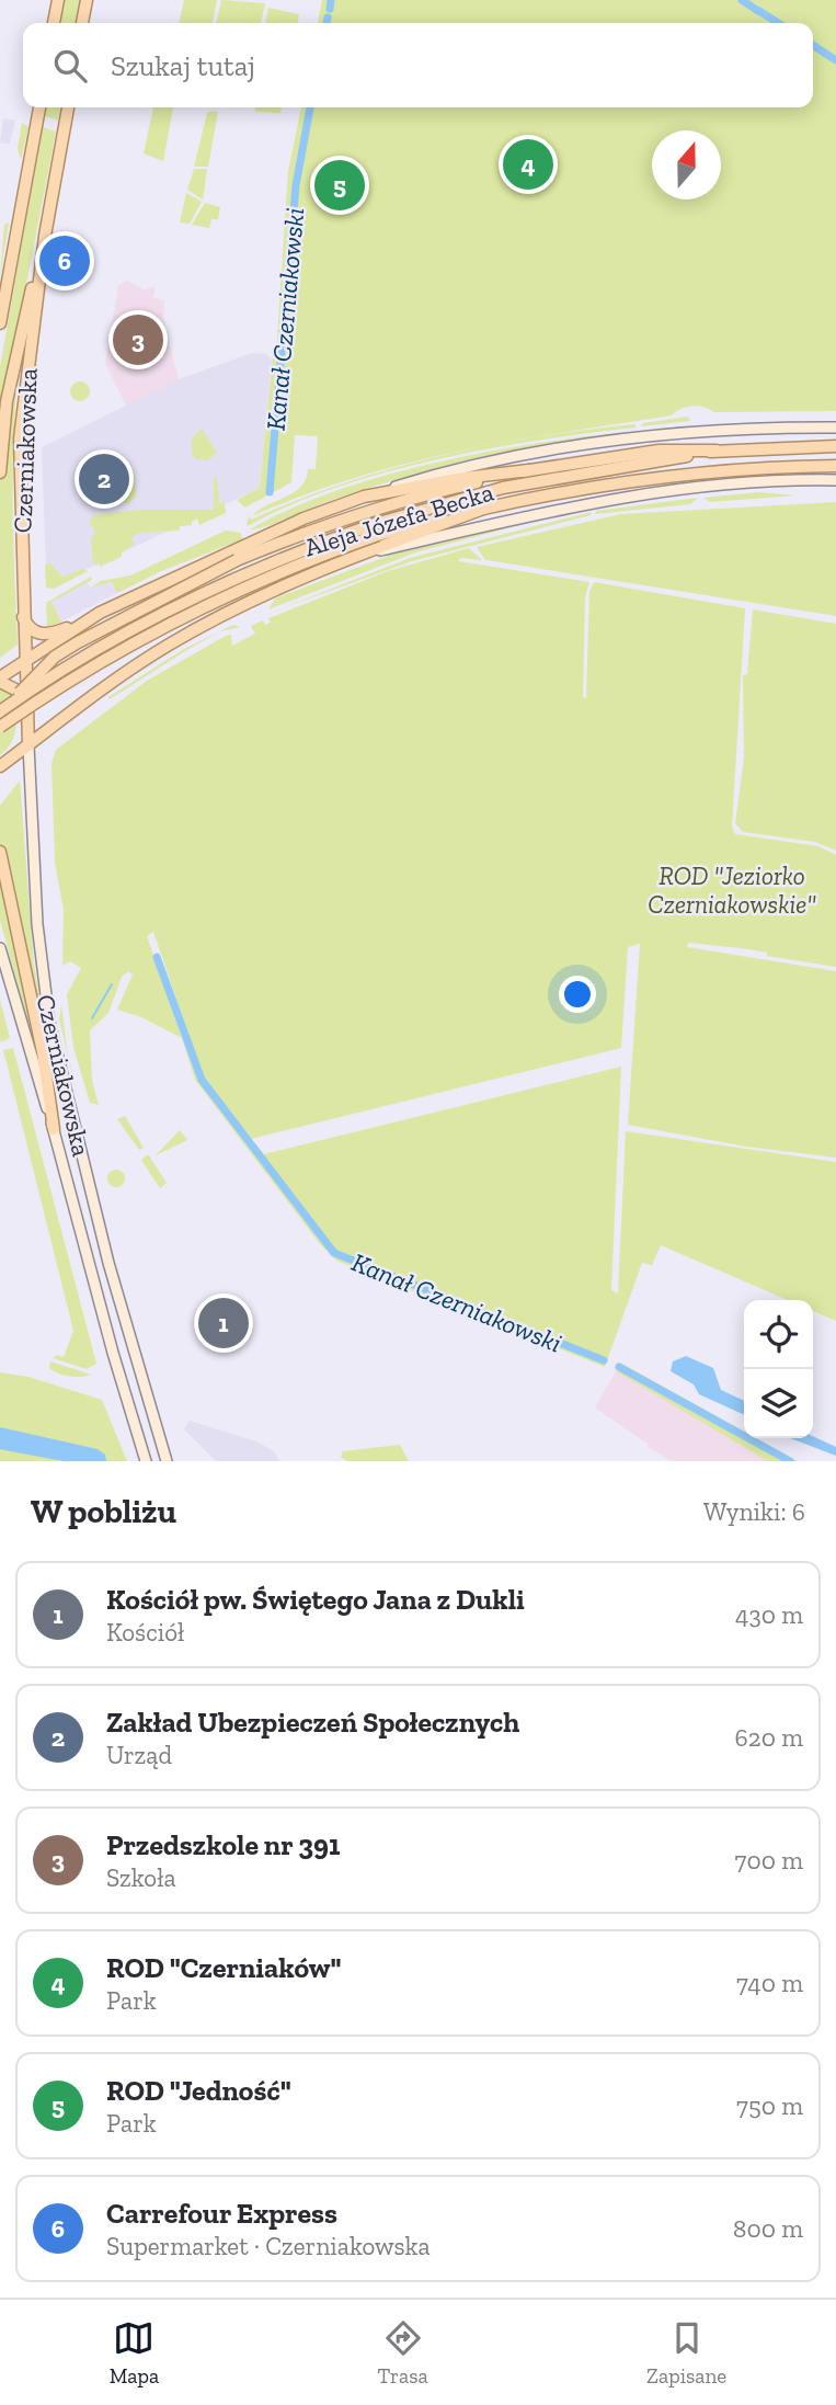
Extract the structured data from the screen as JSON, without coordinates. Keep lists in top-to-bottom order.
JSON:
{
  "streets": {
    "main road": ["Czerniakowska", "Aleja Józefa Becka"]
  },
  "crossings": [
    ["Czerniakowska", "Aleja Józefa Becka"]
  ],
  "water": ["Kanał Czerniakowski"],
  "parks": ["ROD \"Jeziorko Czerniakowskie\""],
  "north": "top",
  "page": {
    "search": "Szukaj tutaj",
    "pins": [
      "4",
      "5",
      "6",
      "3",
      "2",
      "1"
    ],
    "heading": ["W pobliżu", "Wyniki: 6"],
    "list": [
      {
        "mark": "1",
        "name": "Kościół pw. Świętego Jana z Dukli",
        "note": "Kościół",
        "value": "430 m"
      },
      {
        "mark": "2",
        "name": "Zakład Ubezpieczeń Społecznych",
        "note": "Urząd",
        "value": "620 m"
      },
      {
        "mark": "3",
        "name": "Przedszkole nr 391",
        "note": "Szkoła",
        "value": "700 m"
      },
      {
        "mark": "4",
        "name": "ROD \"Czerniaków\"",
        "note": "Park",
        "value": "740 m"
      },
      {
        "mark": "5",
        "name": "ROD \"Jedność\"",
        "note": "Park",
        "value": "750 m"
      },
      {
        "mark": "6",
        "name": "Carrefour Express",
        "note": "Supermarket · Czerniakowska",
        "value": "800 m"
      }
    ],
    "nav": ["Mapa", "Trasa", "Zapisane"]
  }
}
